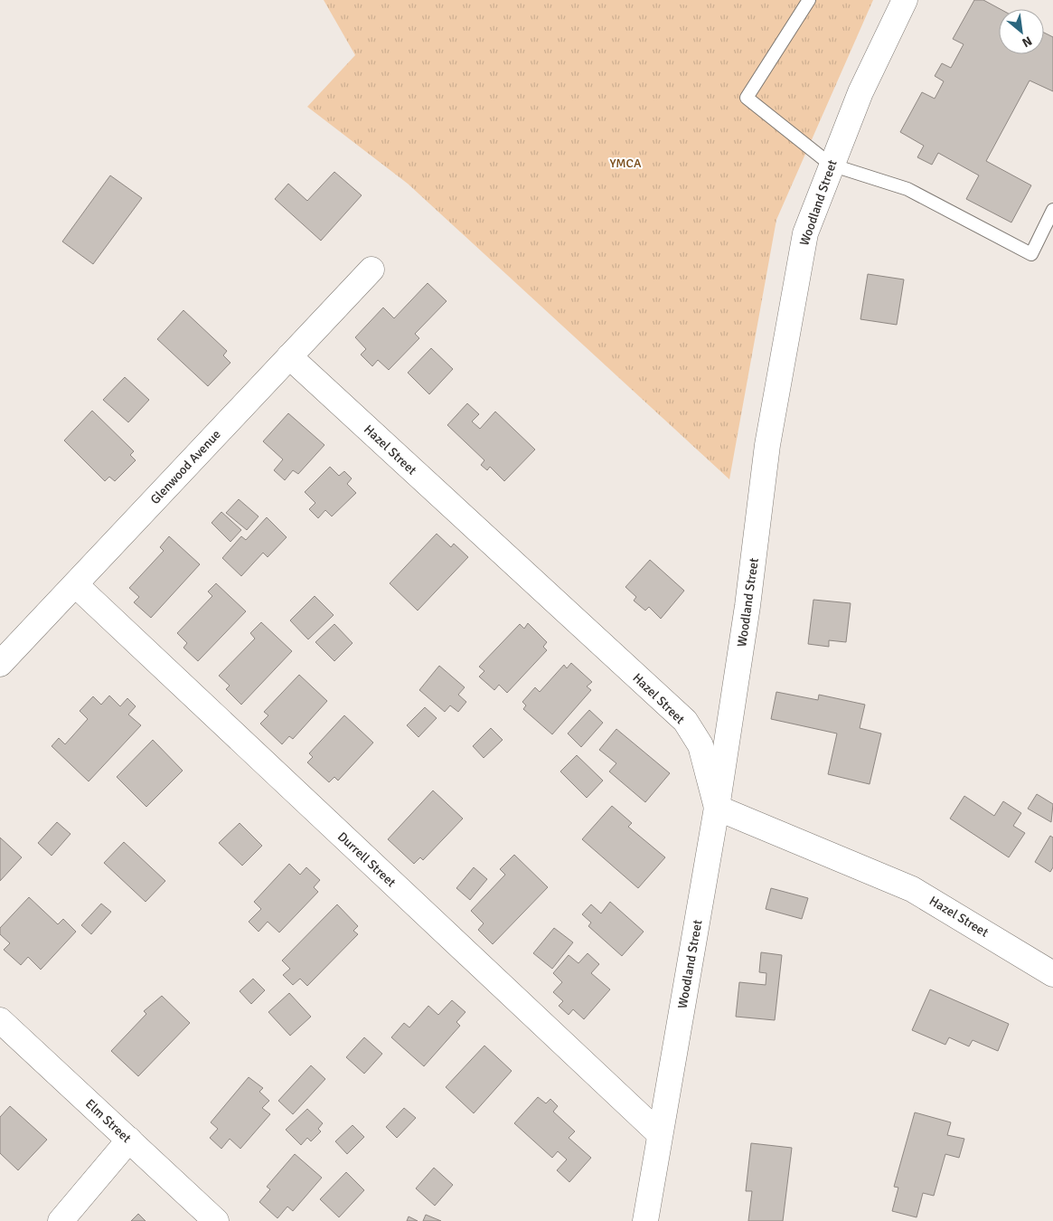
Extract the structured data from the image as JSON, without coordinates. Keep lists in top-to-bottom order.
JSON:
{
  "streets": {
    "street": [
      "Woodland Street",
      "Hazel Street",
      "Glenwood Avenue",
      "Durrell Street",
      "Elm Street"
    ]
  },
  "crossings": [
    ["Woodland Street", "Hazel Street"],
    ["Woodland Street", "Durrell Street"],
    ["Hazel Street", "Glenwood Avenue"],
    ["Glenwood Avenue", "Durrell Street"]
  ],
  "parks": ["YMCA"],
  "north": "bottom right"
}
